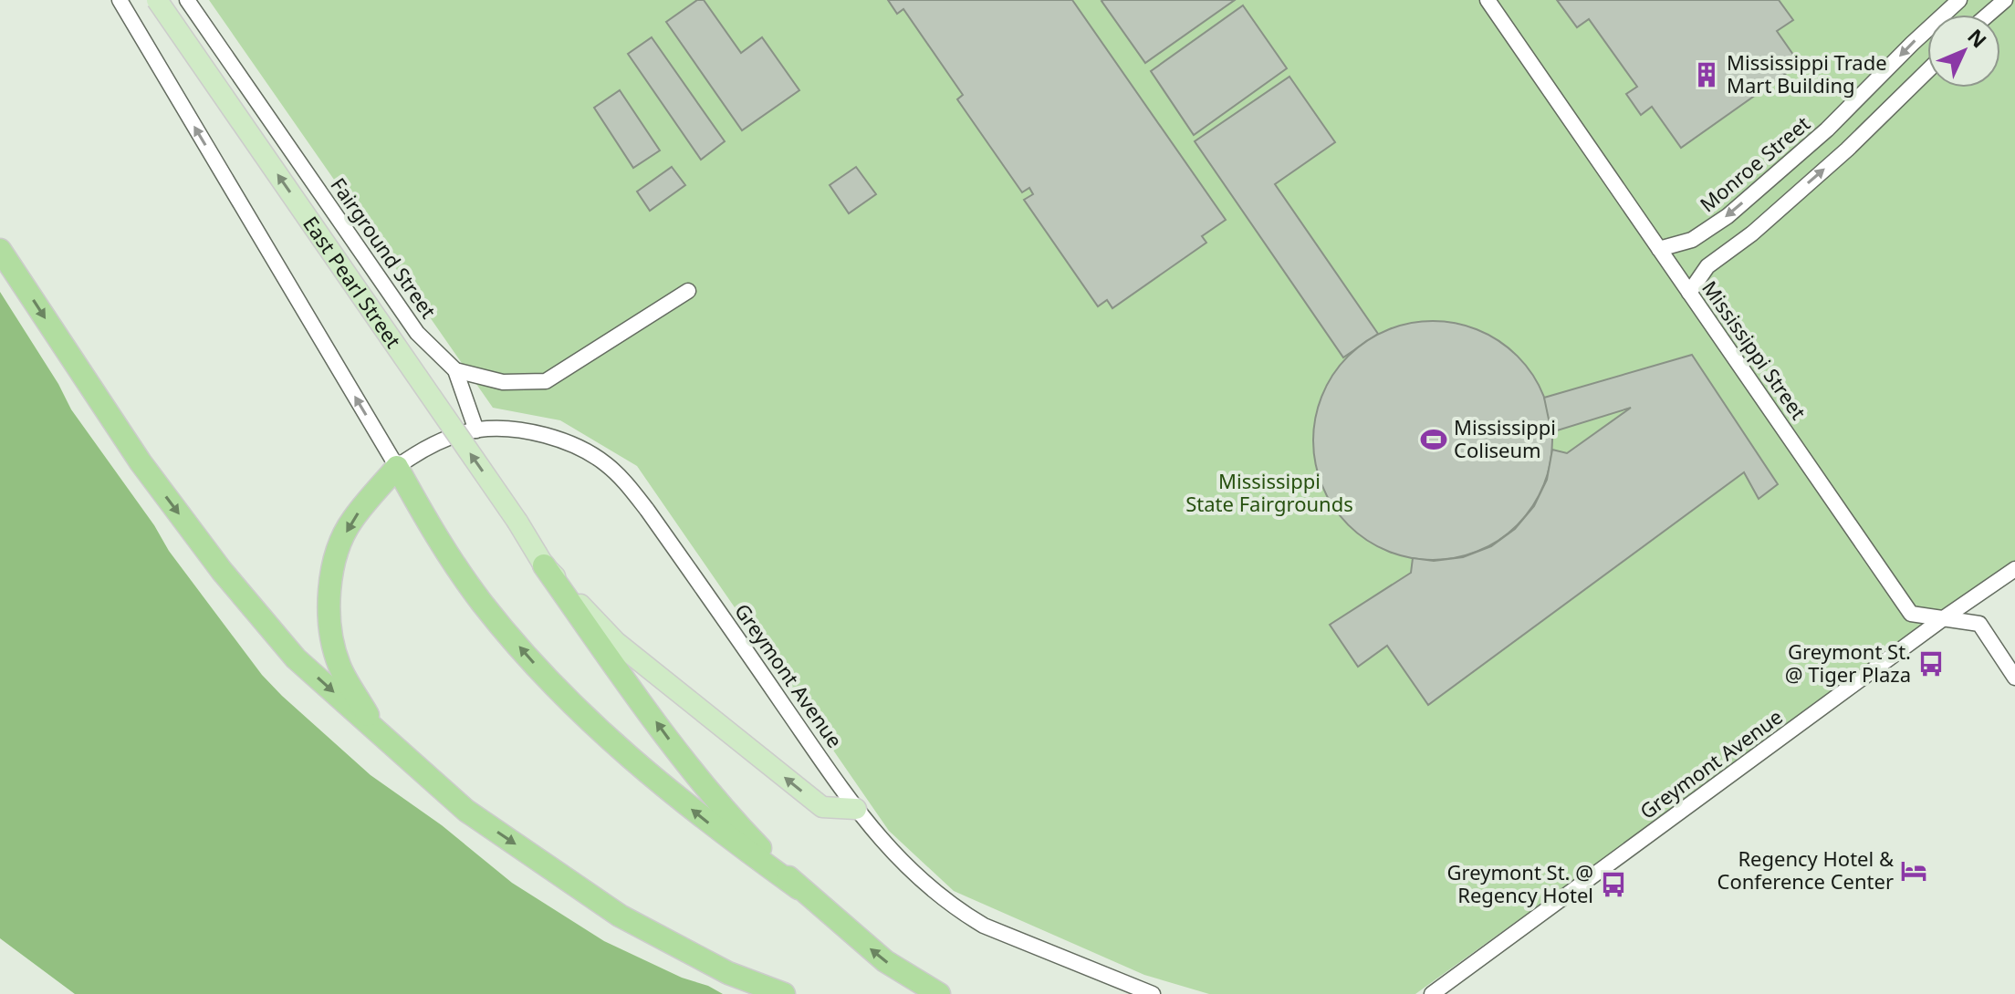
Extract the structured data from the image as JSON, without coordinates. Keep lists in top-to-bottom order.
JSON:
{
  "streets": {
    "main road": ["East Pearl Street"],
    "street": [
      "Monroe Street",
      "Fairground Street",
      "Mississippi Street",
      "Greymont Avenue"
    ]
  },
  "crossings": [
    ["Monroe Street", "Mississippi Street"],
    ["East Pearl Street", "Greymont Avenue"],
    ["Mississippi Street", "Greymont Avenue"]
  ],
  "one_way": ["East Pearl Street"],
  "parks": ["Mississippi State Fairgrounds"],
  "places": {
    "building": ["Mississippi Trade Mart Building"],
    "sports": ["Mississippi Coliseum"],
    "bus stop": ["Greymont St. @ Tiger Plaza", "Greymont St. @ Regency Hotel"],
    "hotel": ["Regency Hotel & Conference Center"]
  },
  "north": "top right"
}
